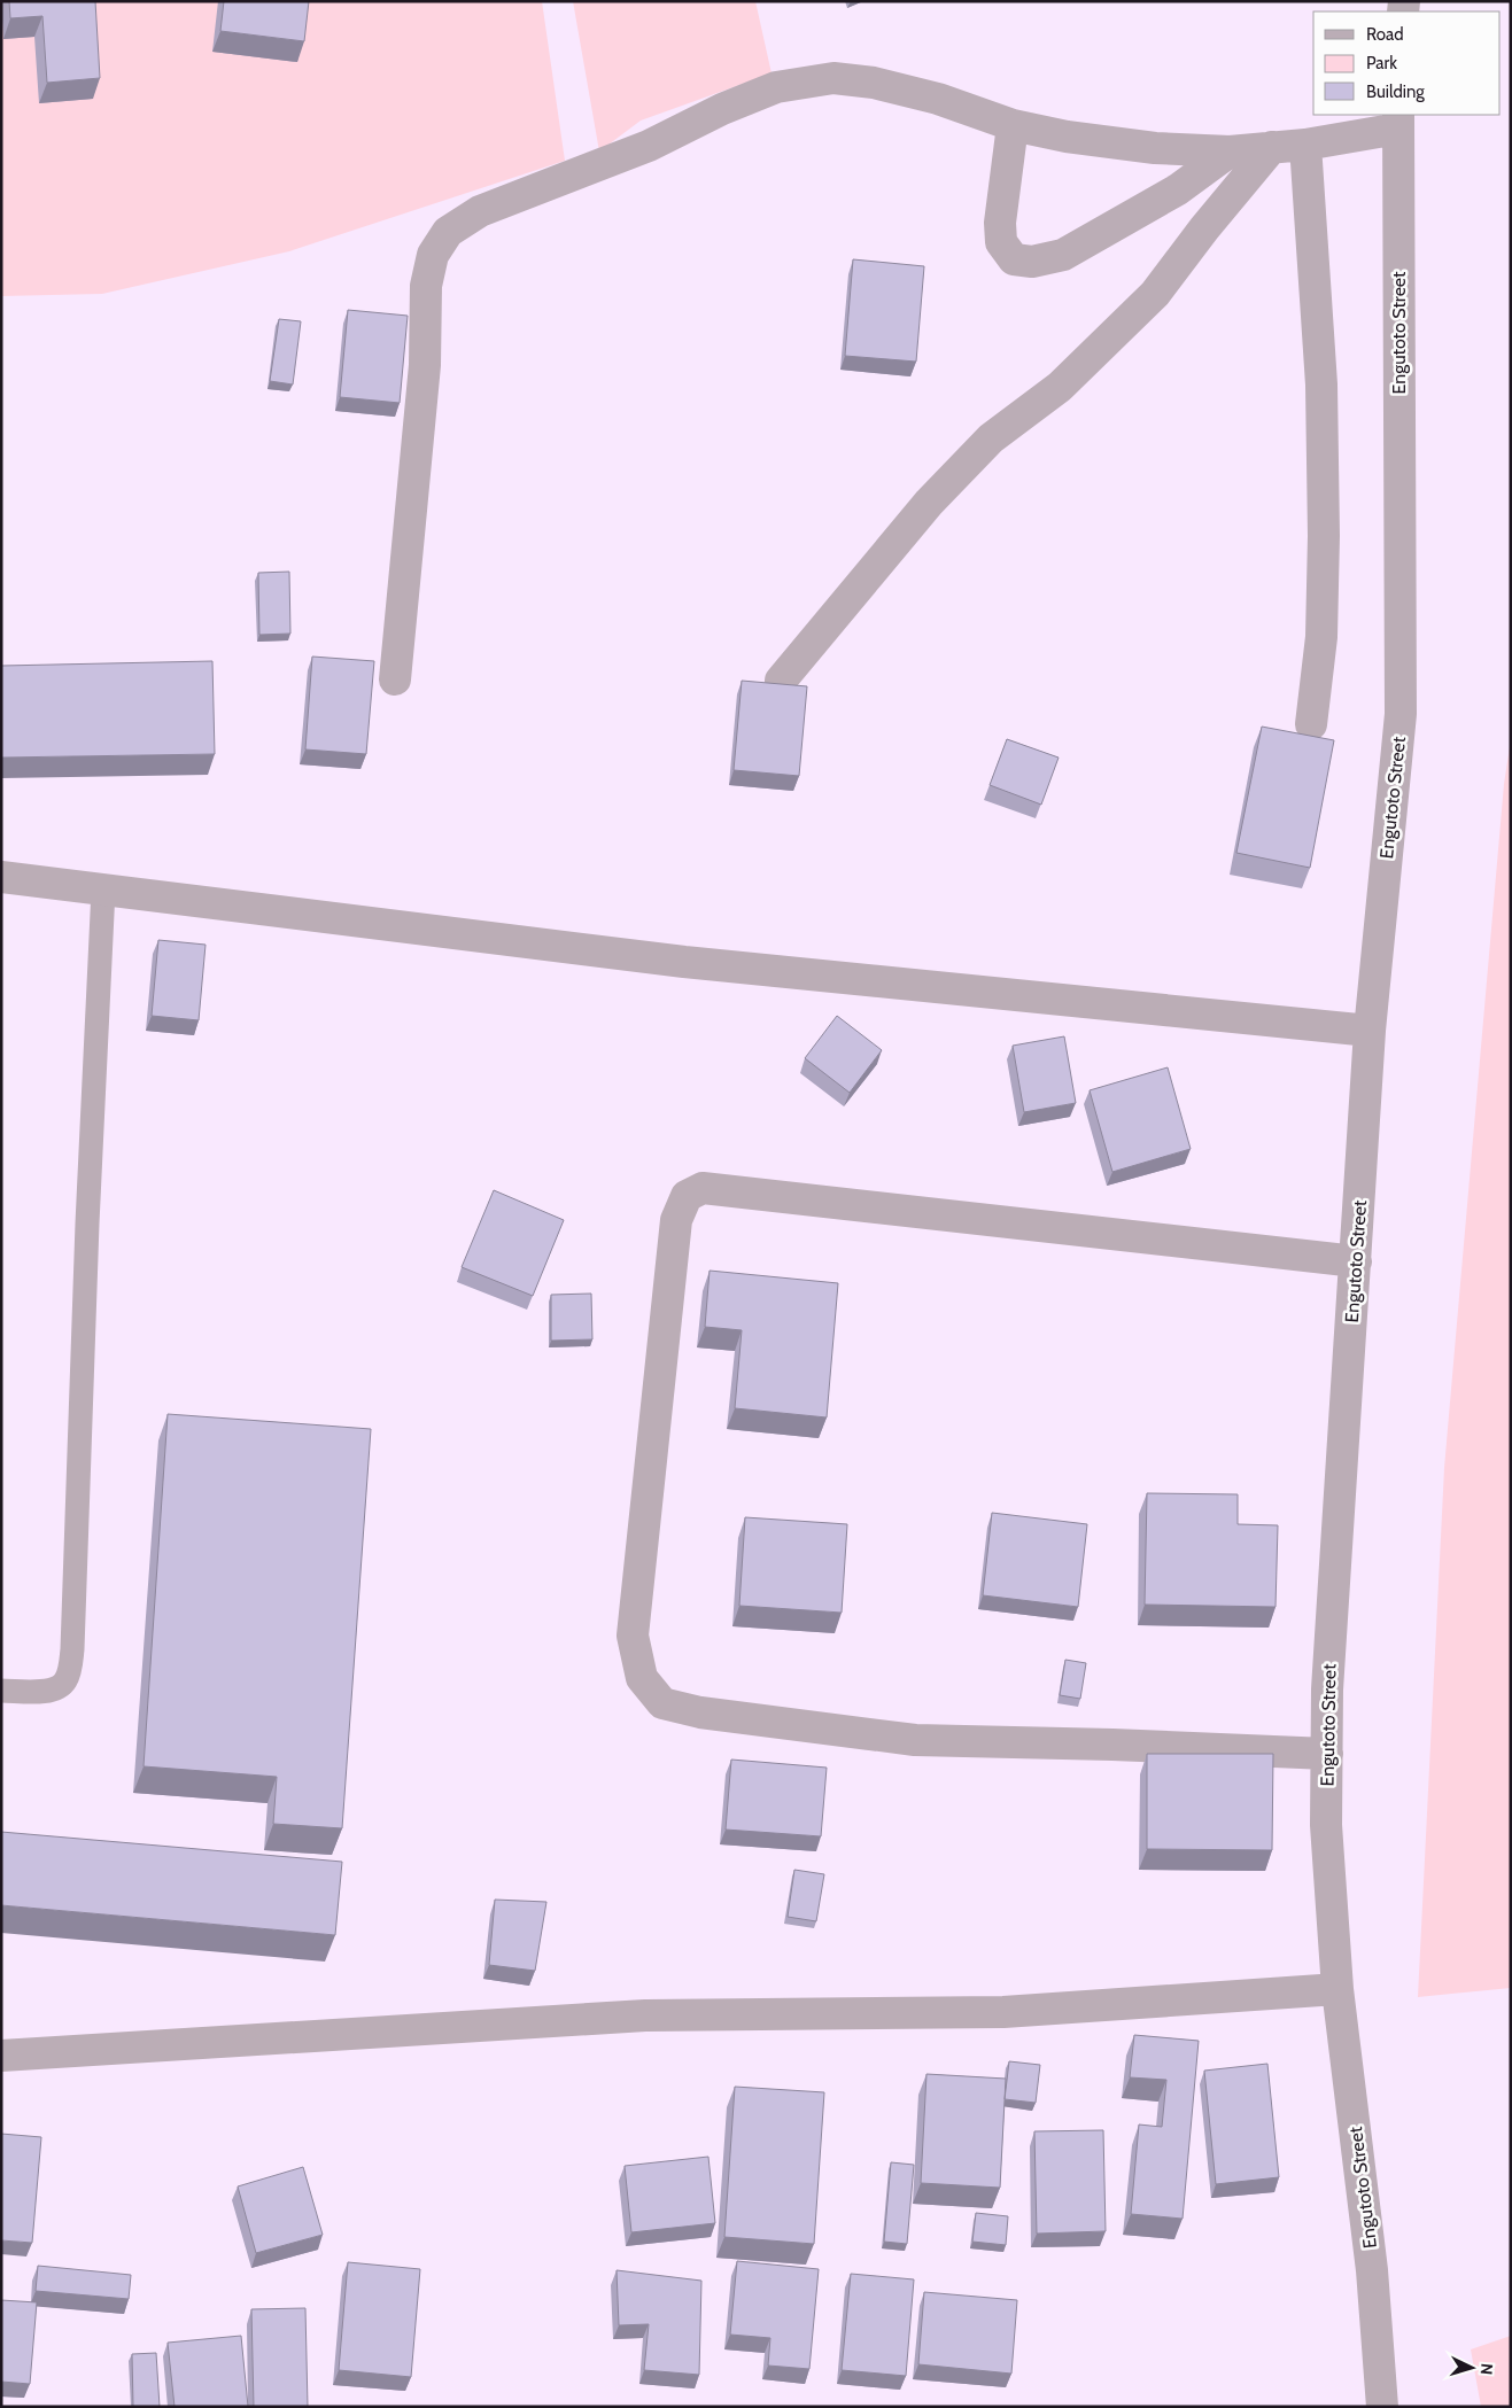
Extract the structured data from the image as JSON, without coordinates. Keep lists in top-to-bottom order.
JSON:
{
  "streets": {
    "street": ["Engutoto Street"]
  },
  "legend": ["Road", "Park", "Building"],
  "north": "right"
}
